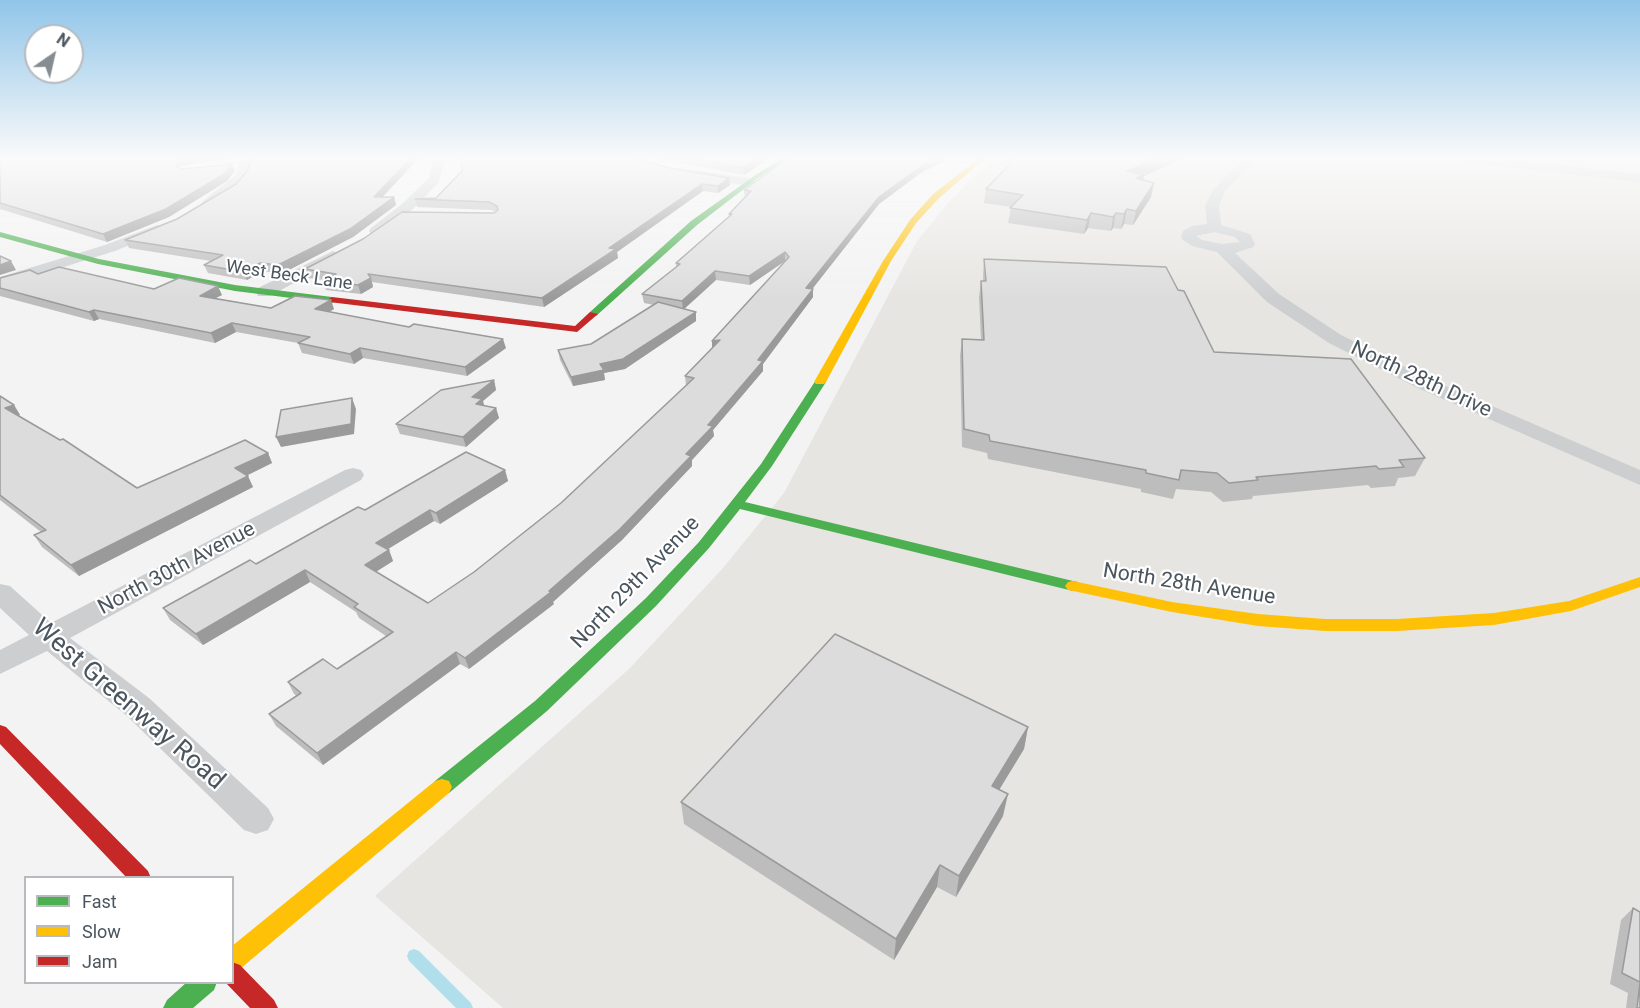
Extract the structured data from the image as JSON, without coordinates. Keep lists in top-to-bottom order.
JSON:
{
  "streets": {
    "street": [
      "West Beck Lane",
      "North 28th Drive",
      "North 30th Avenue",
      "North 29th Avenue",
      "North 28th Avenue",
      "West Greenway Road"
    ]
  },
  "crossings": [
    ["North 30th Avenue", "West Greenway Road"],
    ["North 29th Avenue", "North 28th Avenue"]
  ],
  "legend": ["Fast", "Slow", "Jam"],
  "north": "top right"
}
